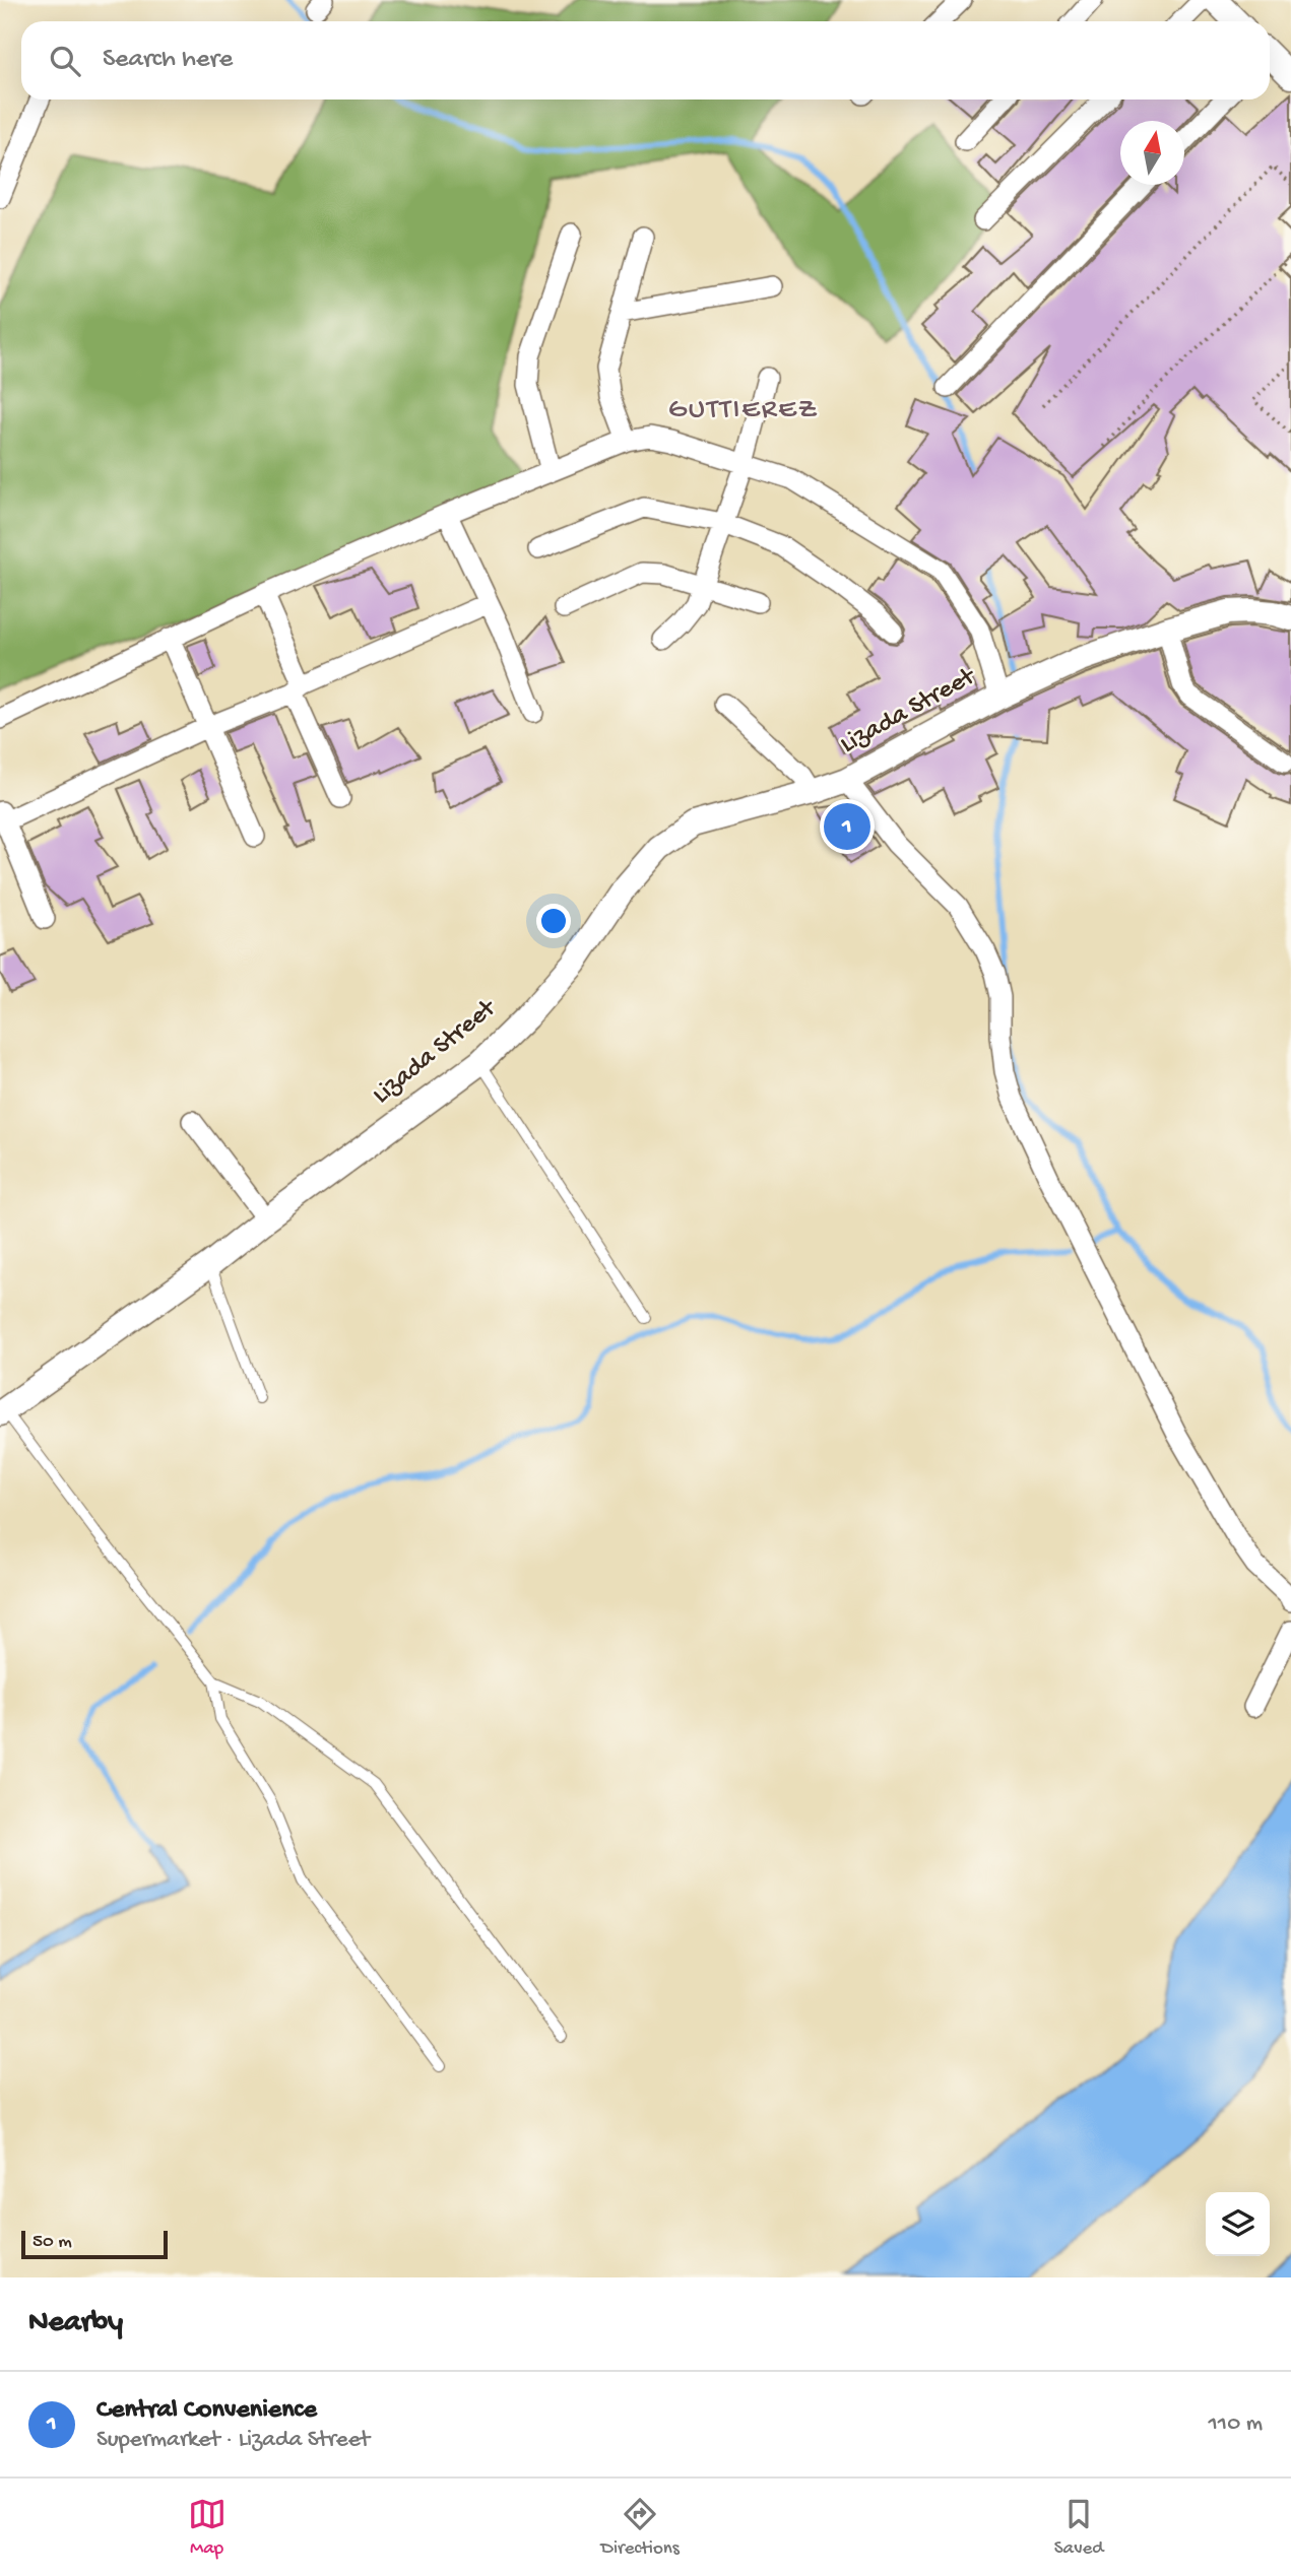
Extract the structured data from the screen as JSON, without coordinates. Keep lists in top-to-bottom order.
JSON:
{
  "streets": {
    "street": ["Lizada Street"]
  },
  "districts": ["GUTTIEREZ"],
  "scale_bar": "50 m",
  "north": "top",
  "page": {
    "search": "Search here",
    "pins": "1",
    "scale": "50 m",
    "heading": "Nearby",
    "list": [
      {
        "mark": "1",
        "name": "Central Convenience",
        "note": "Supermarket · Lizada Street",
        "value": "110 m"
      }
    ],
    "nav": ["Map", "Directions", "Saved"]
  }
}
